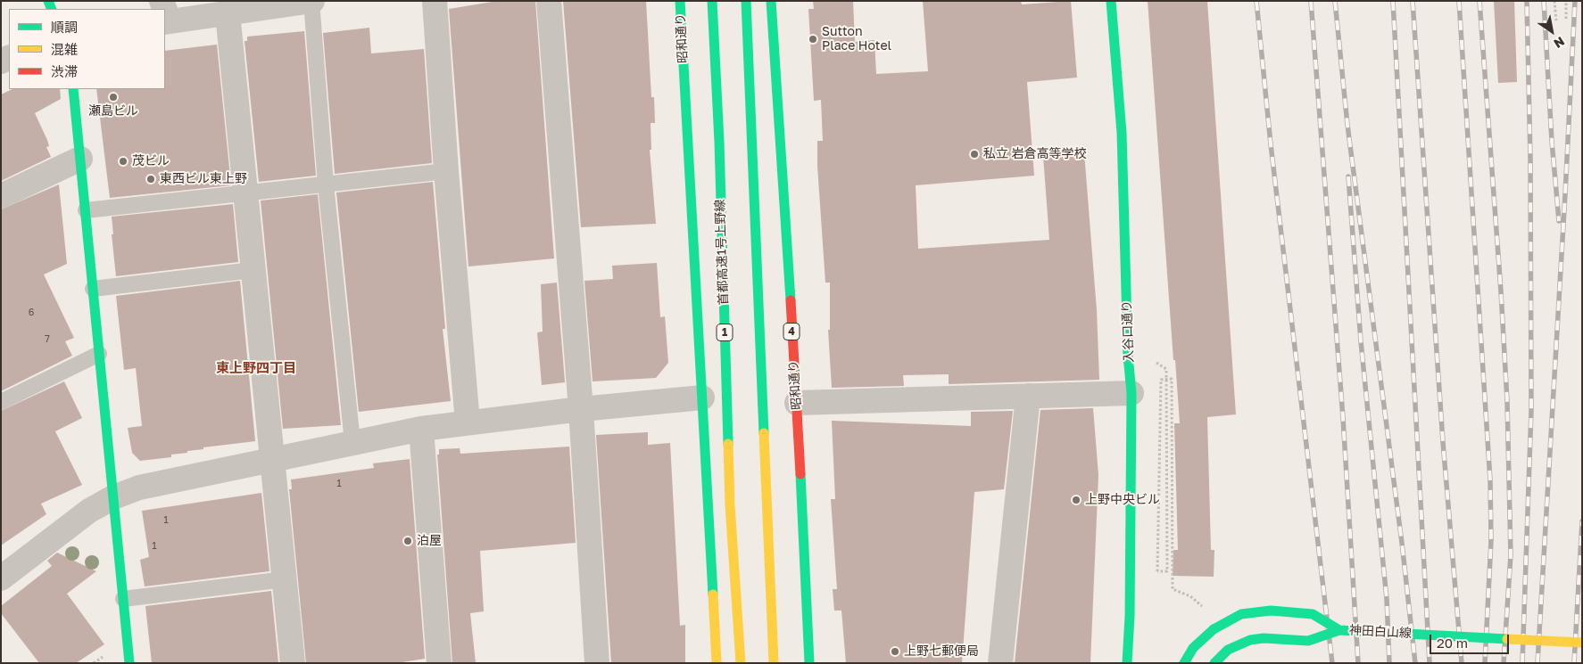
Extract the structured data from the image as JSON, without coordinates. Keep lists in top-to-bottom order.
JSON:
{
  "streets": {
    "main road": [
      "昭和通り",
      "首都高速1号上野線",
      "4",
      "入谷口通り",
      "1",
      "神田白山線"
    ]
  },
  "districts": ["東上野四丁目"],
  "places": [
    "Sutton Place Hotel",
    "瀬島ビル",
    "私立 岩倉高等学校",
    "茂ビル",
    "東西ビル東上野",
    "上野中央ビル",
    "泊屋",
    "上野七郵便局"
  ],
  "house_numbers": [
    "6",
    "7",
    "1",
    "1",
    "1"
  ],
  "legend": ["順調", "混雑", "渋滞"],
  "scale_bar": "20 m",
  "north": "bottom right"
}
